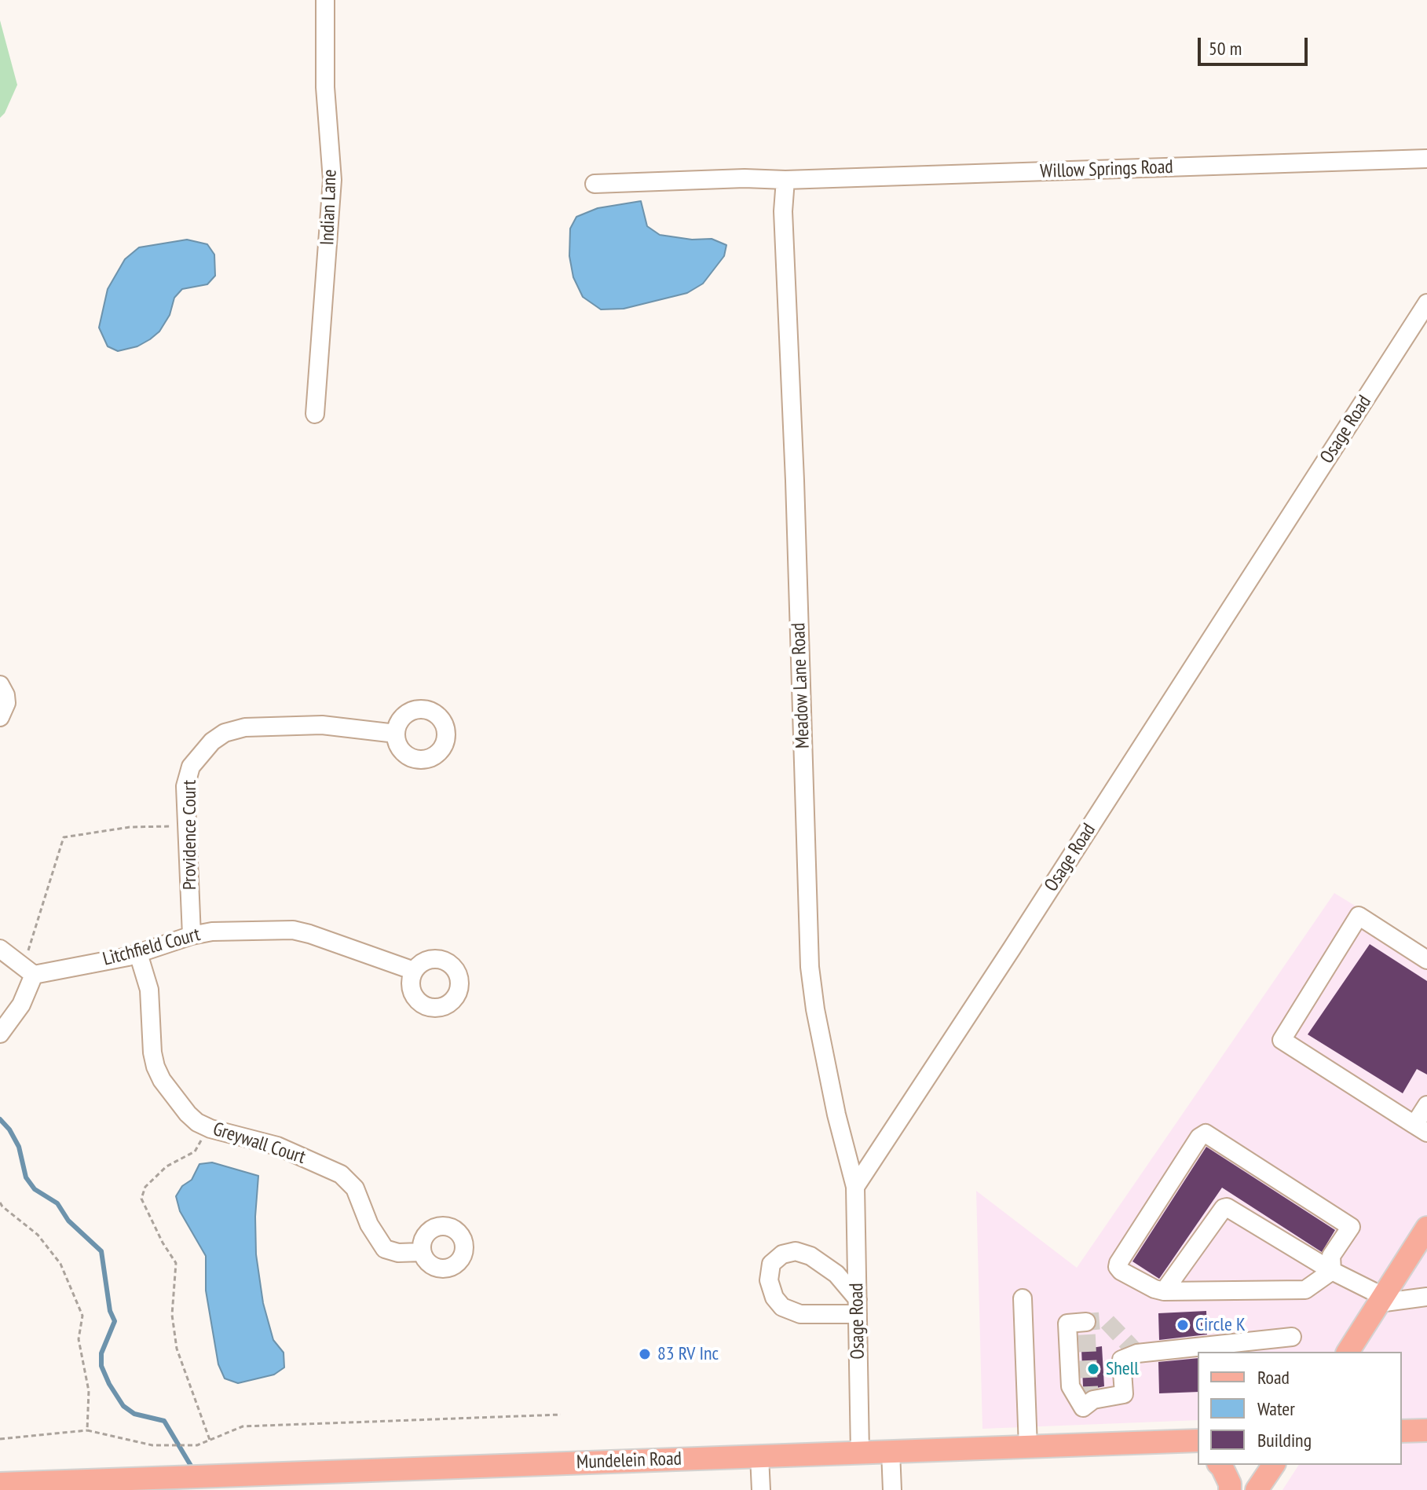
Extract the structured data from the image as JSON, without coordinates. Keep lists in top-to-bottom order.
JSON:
{
  "streets": {
    "main road": ["Mundelein Road"],
    "street": [
      "Willow Springs Road",
      "Indian Lane",
      "Osage Road",
      "Meadow Lane Road",
      "Providence Court",
      "Litchfield Court",
      "Greywall Court"
    ]
  },
  "crossings": [
    ["Willow Springs Road", "Meadow Lane Road"],
    ["Osage Road", "Meadow Lane Road"],
    ["Osage Road", "Mundelein Road"],
    ["Providence Court", "Litchfield Court"],
    ["Litchfield Court", "Greywall Court"]
  ],
  "places": ["Circle K", "83 RV Inc", "Shell"],
  "legend": ["Road", "Water", "Building"],
  "scale_bar": "50 m"
}
